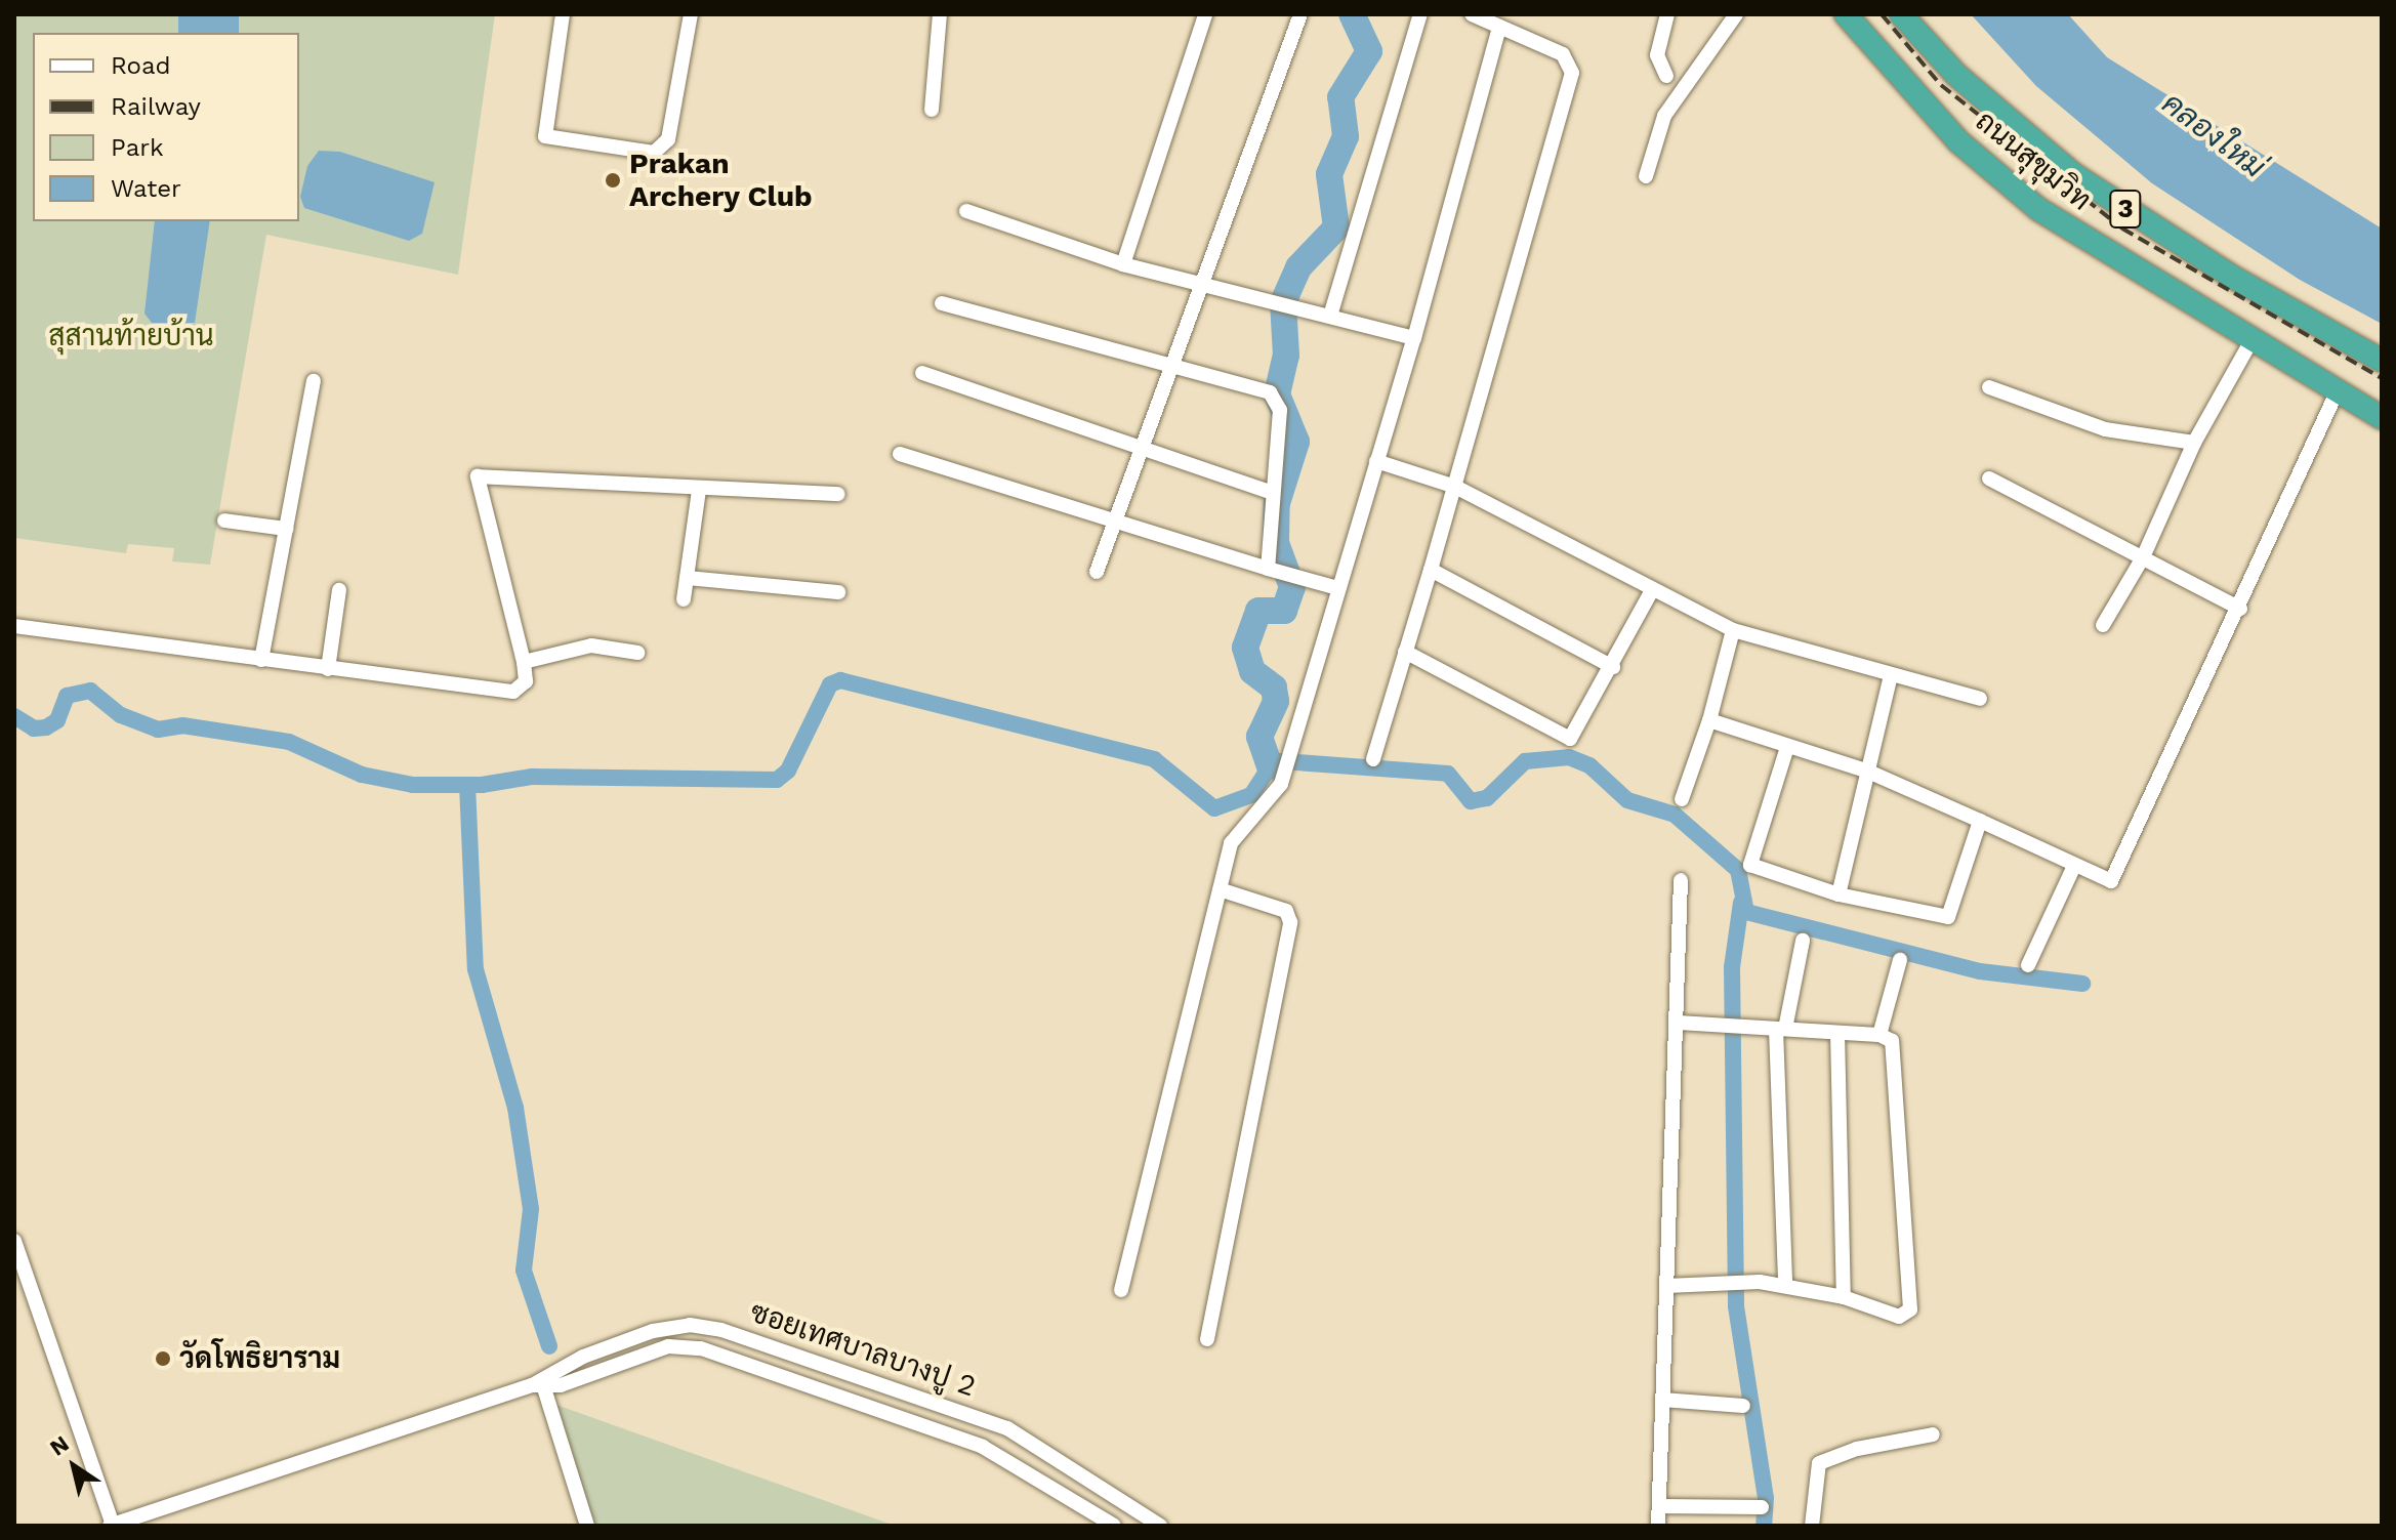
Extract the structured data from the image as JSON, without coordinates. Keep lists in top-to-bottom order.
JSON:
{
  "streets": {
    "highway": ["ถนนสุขุมวิท", "3"],
    "street": ["ซอยเทศบาลบางปู 2"]
  },
  "water": ["คลองใหม่"],
  "parks": ["สุสานท้ายบ้าน"],
  "places": ["Prakan Archery Club", "วัดโพธิยาราม"],
  "legend": [
    "Road",
    "Railway",
    "Park",
    "Water"
  ],
  "north": "top left"
}
